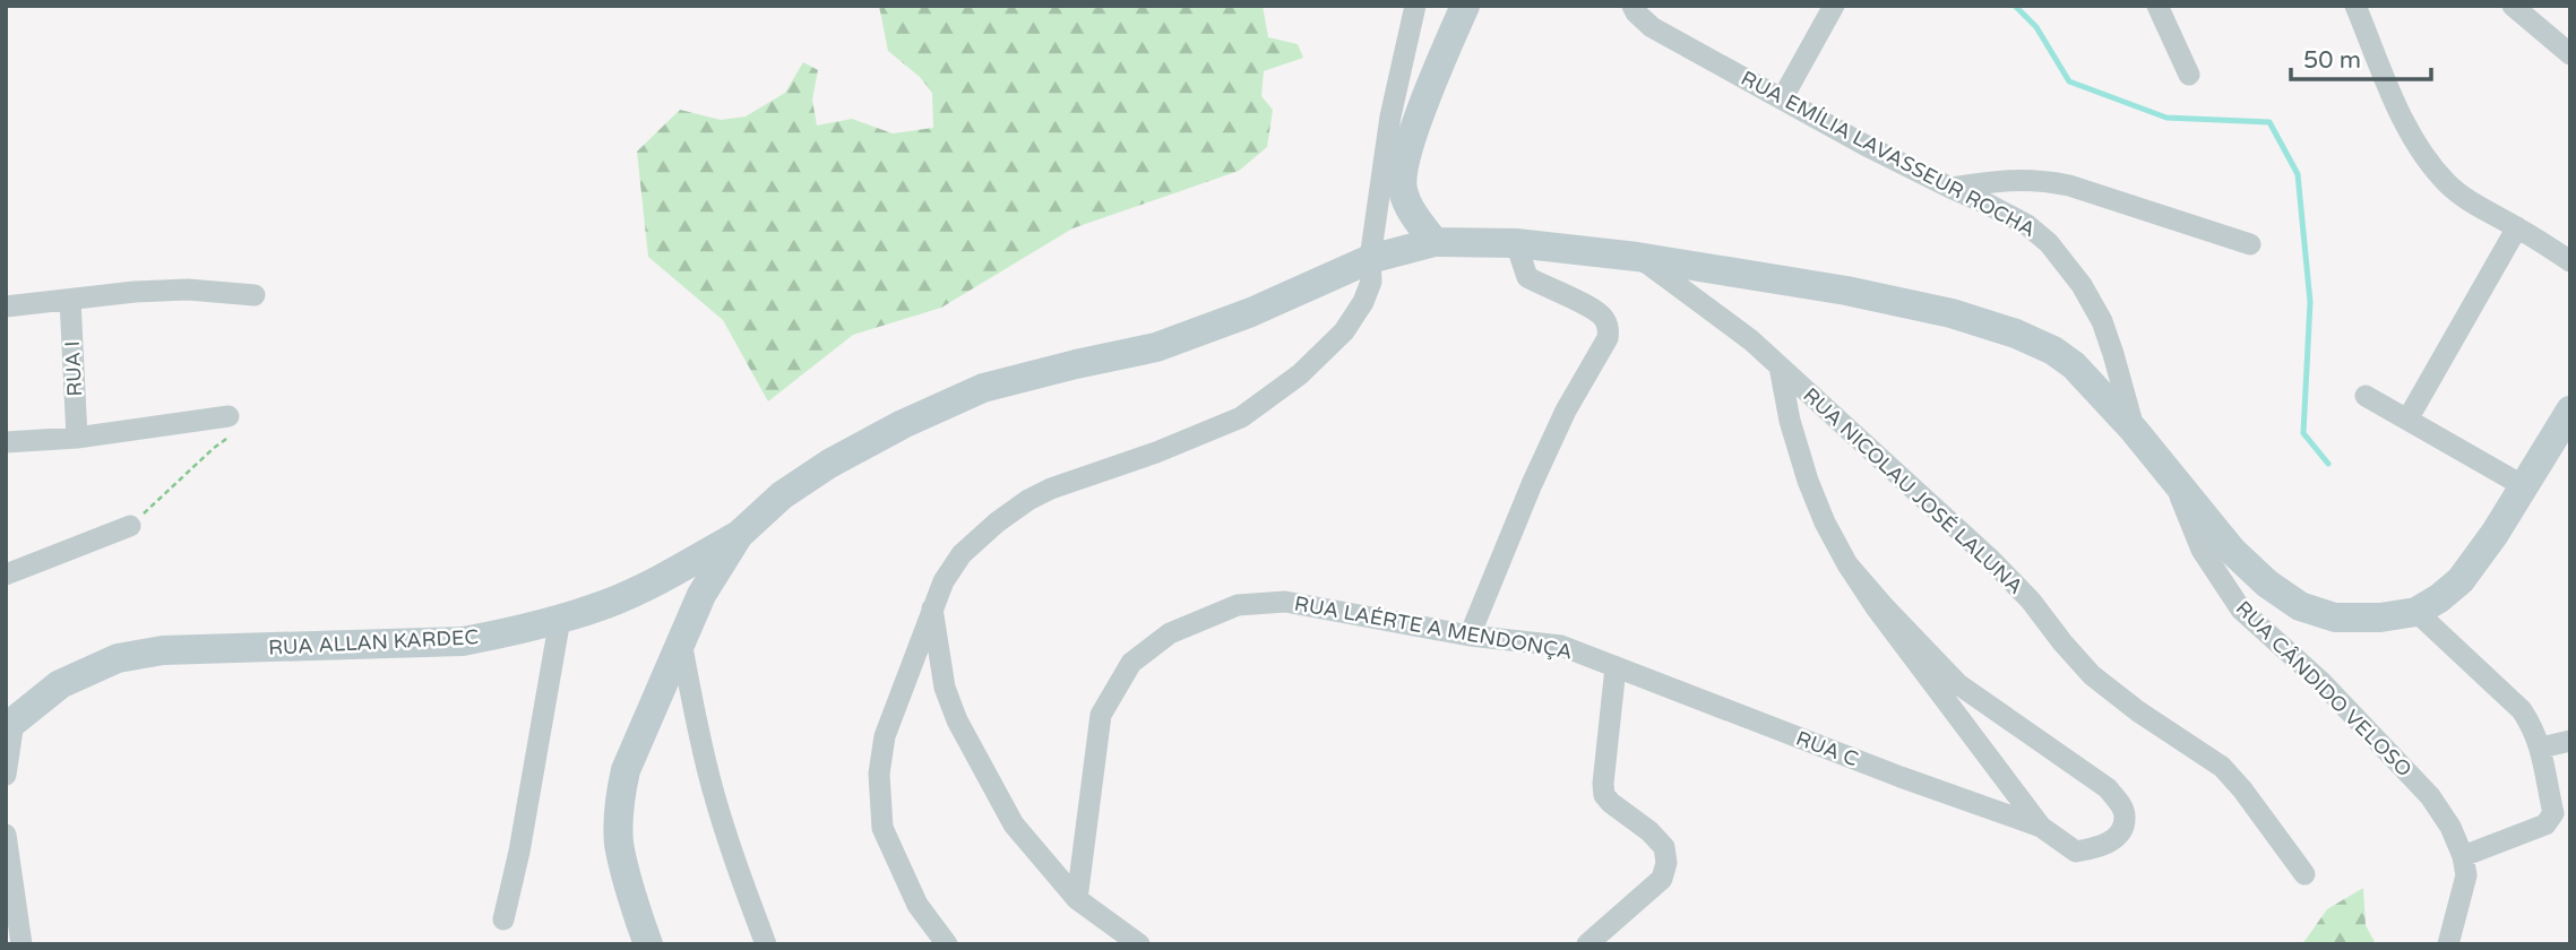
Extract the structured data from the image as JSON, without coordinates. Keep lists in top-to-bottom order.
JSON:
{
  "streets": {
    "street": [
      "RUA EMÍLIA LAVASSEUR ROCHA",
      "RUA I",
      "RUA NICOLAU JOSÉ LALUNA",
      "RUA LAÉRTE A MENDONÇA",
      "RUA ALLAN KARDEC",
      "RUA CÂNDIDO VELOSO",
      "RUA C"
    ]
  },
  "crossings": [
    ["RUA LAÉRTE A MENDONÇA", "RUA C"]
  ],
  "scale_bar": "50 m"
}
